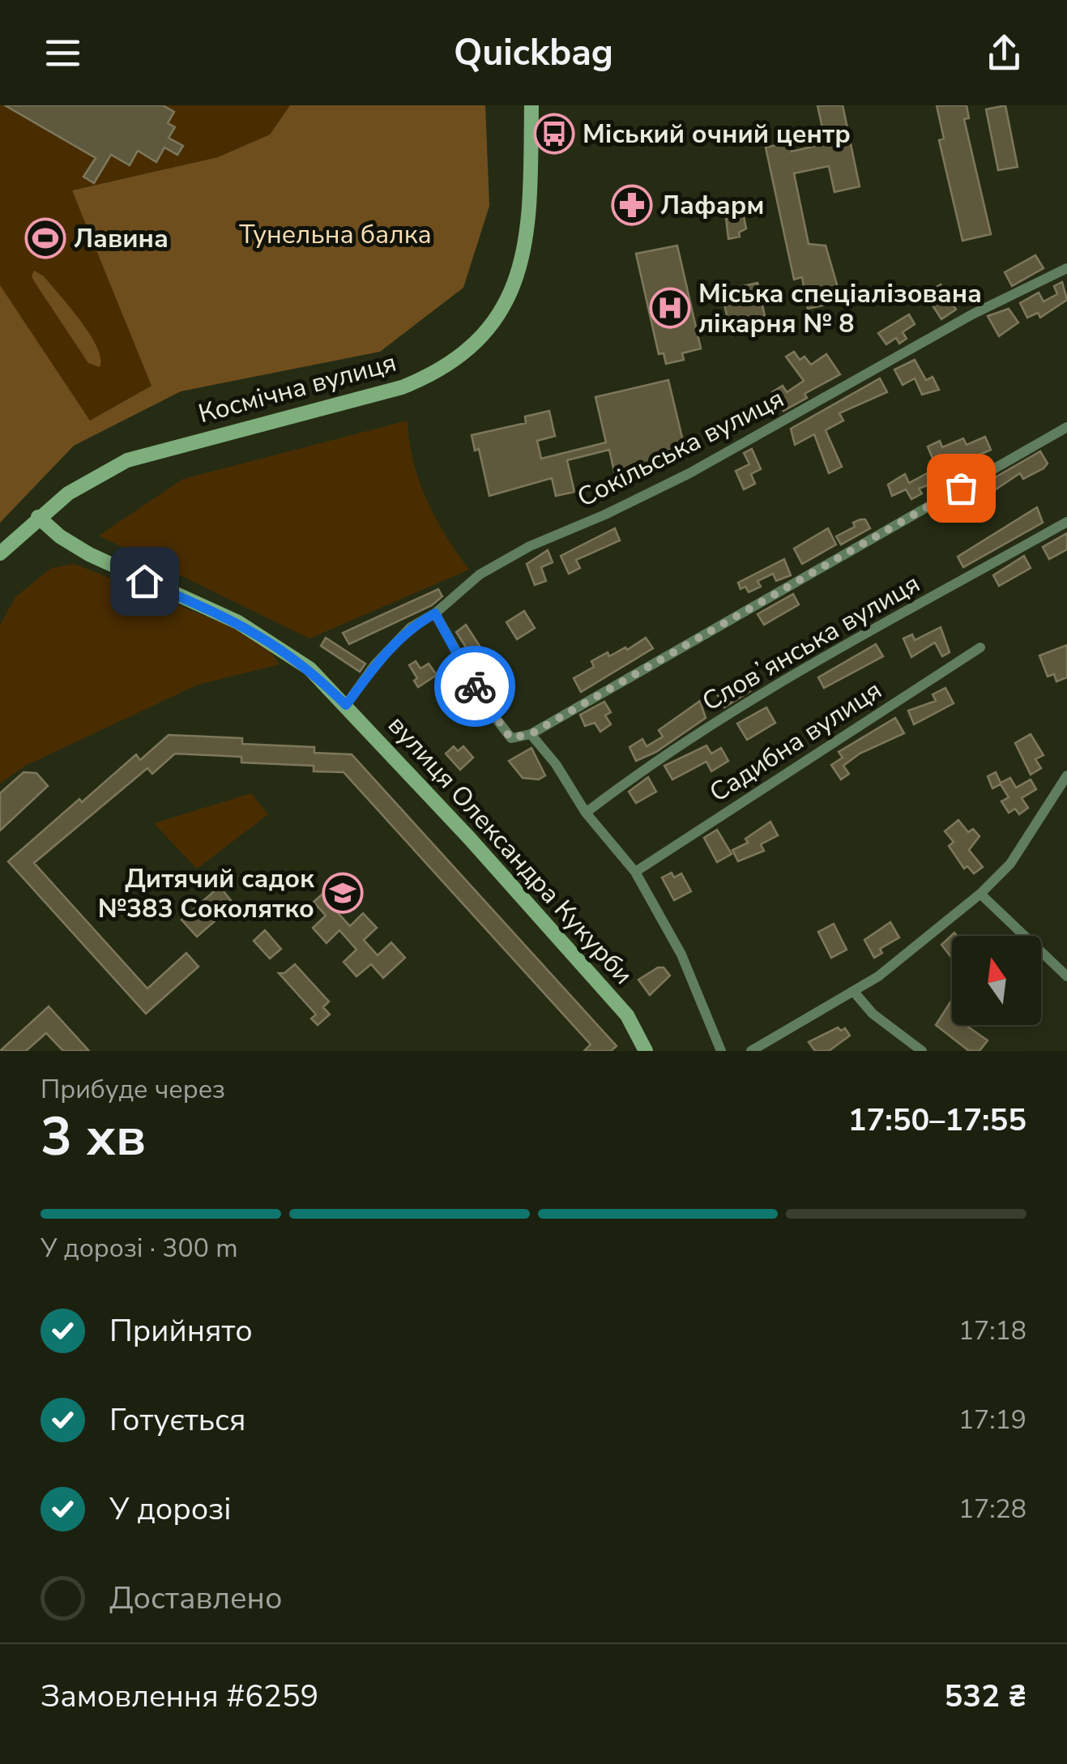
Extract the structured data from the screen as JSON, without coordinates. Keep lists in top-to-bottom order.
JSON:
{
  "streets": {
    "street": [
      "Космічна вулиця",
      "Сокільська вулиця",
      "Словʼянська вулиця",
      "Садибна вулиця",
      "вулиця Олександра Кукурби"
    ]
  },
  "crossings": [
    ["Космічна вулиця", "вулиця Олександра Кукурби"],
    ["Сокільська вулиця", "вулиця Олександра Кукурби"]
  ],
  "parks": ["Тунельна балка"],
  "places": {
    "bus stop": ["Міський очний центр"],
    "pharmacy": ["Лафарм"],
    "sports": ["Лавина"],
    "hospital": ["Міська спеціалізована лікарня № 8"],
    "school or university": ["Дитячий садок №383 Соколятко"]
  },
  "north": "top",
  "page": {
    "header": "Quickbag",
    "heading": ["3 хв", "Прибуде через", "17:50–17:55"],
    "panel": ["Замовлення #6259", "532 ₴"],
    "bar": "У дорозі · 300 m",
    "list": [
      ["Прийнято", "17:18"],
      ["Готується", "17:19"],
      ["У дорозі", "17:28"],
      "Доставлено"
    ]
  }
}
